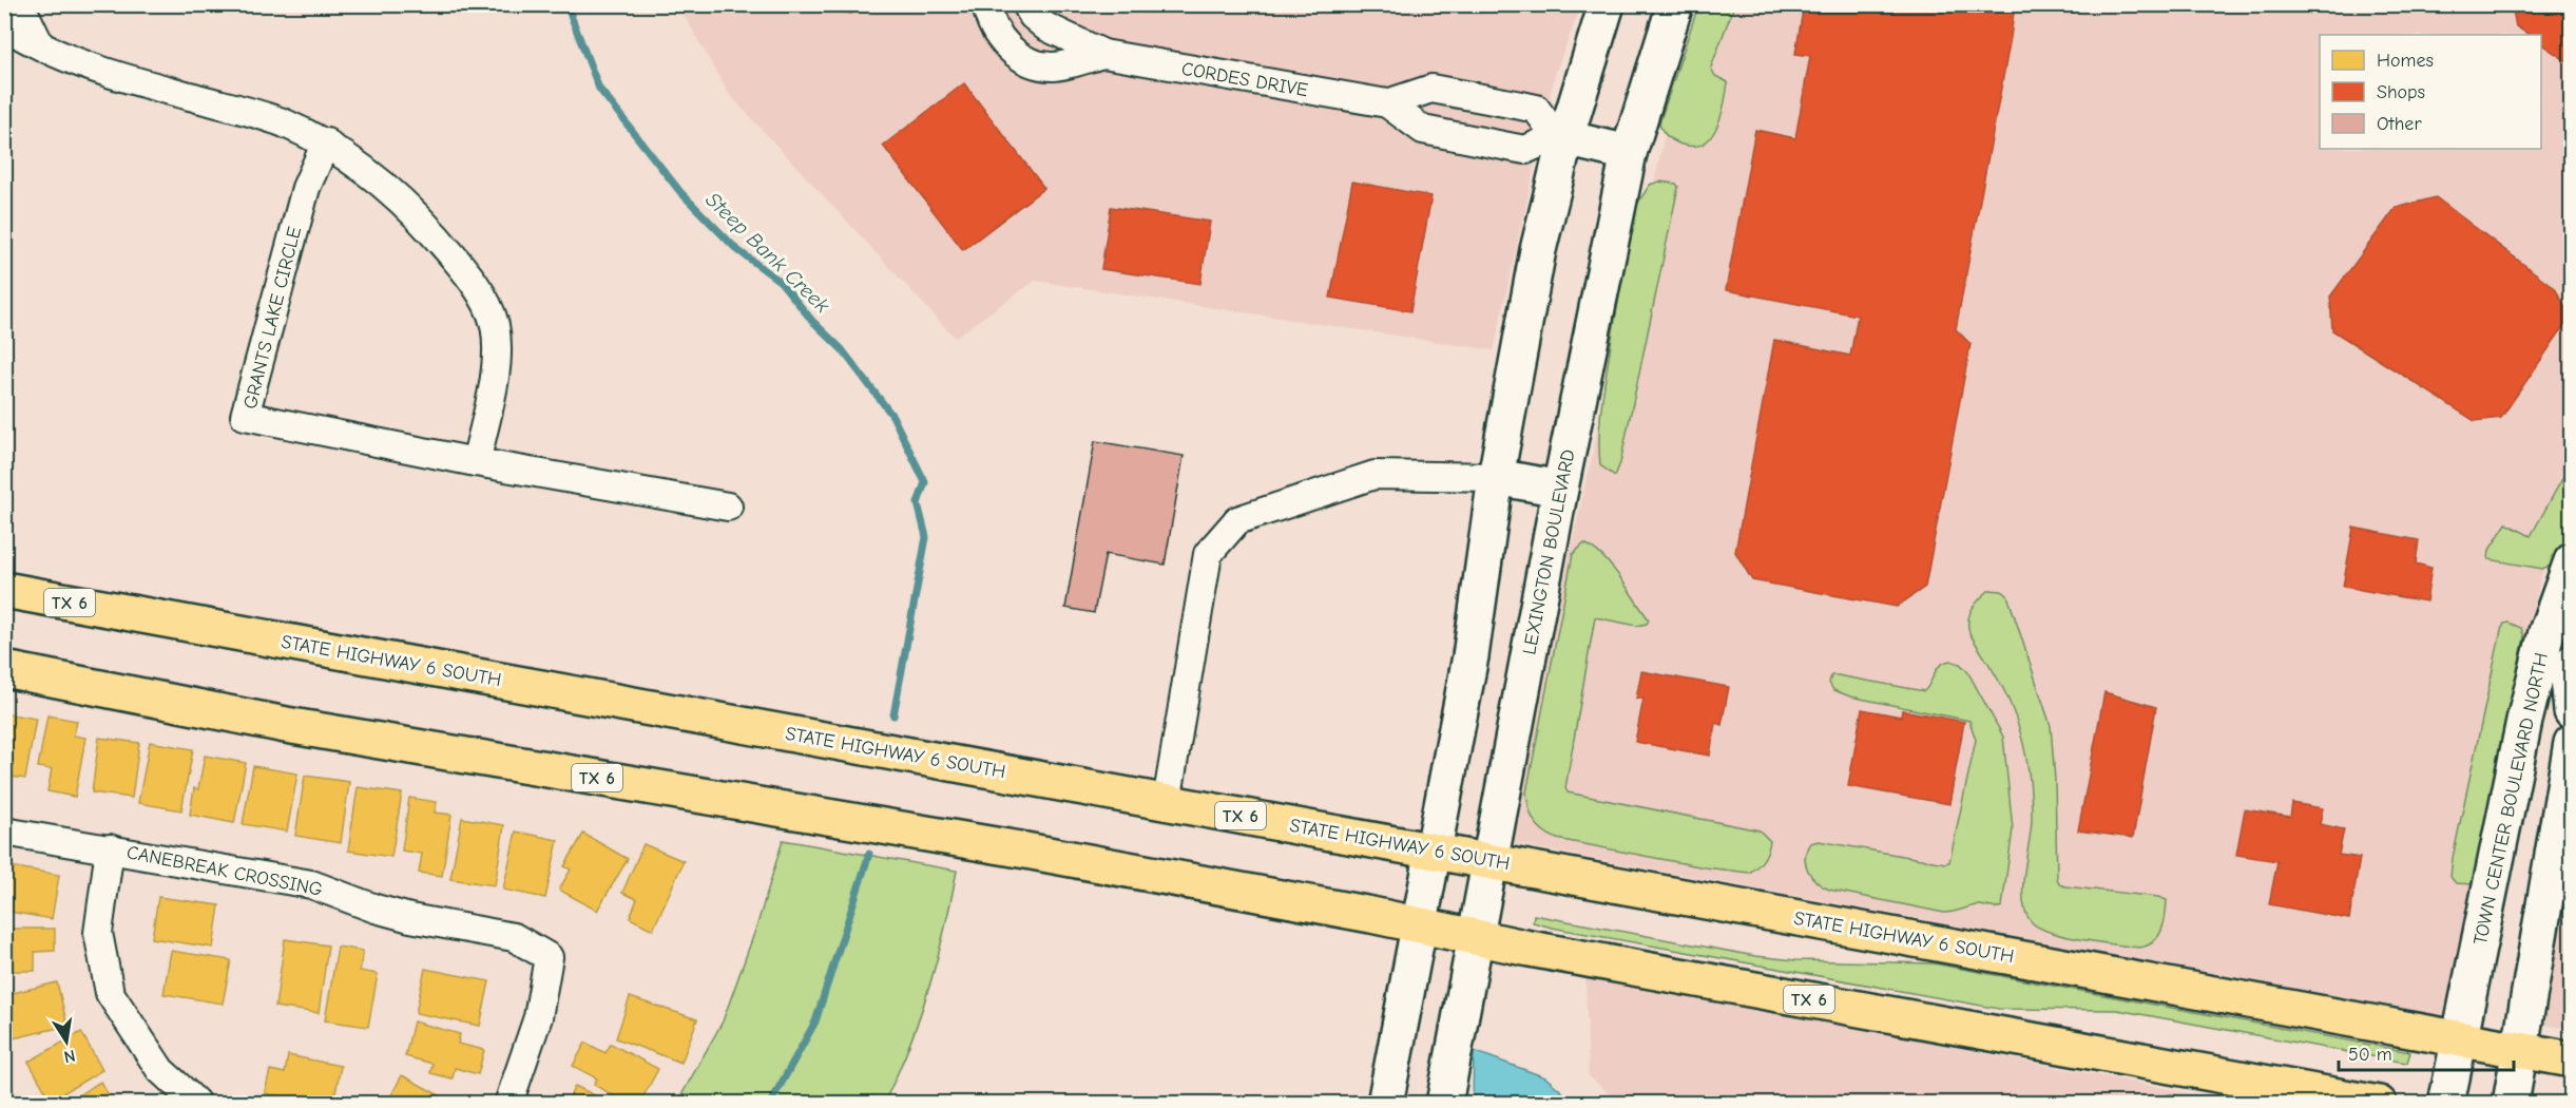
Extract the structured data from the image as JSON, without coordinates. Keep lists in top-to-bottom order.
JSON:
{
  "streets": {
    "main road": [
      "LEXINGTON BOULEVARD",
      "TX 6",
      "STATE HIGHWAY 6 SOUTH",
      "TOWN CENTER BOULEVARD NORTH"
    ],
    "street": ["CORDES DRIVE", "GRANTS LAKE CIRCLE", "CANEBREAK CROSSING"]
  },
  "crossings": [
    ["LEXINGTON BOULEVARD", "TX 6"],
    ["LEXINGTON BOULEVARD", "STATE HIGHWAY 6 SOUTH"],
    ["STATE HIGHWAY 6 SOUTH", "TOWN CENTER BOULEVARD NORTH"]
  ],
  "water": ["Steep Bank Creek"],
  "legend": ["Homes", "Shops", "Other"],
  "scale_bar": "50 m",
  "north": "bottom"
}
